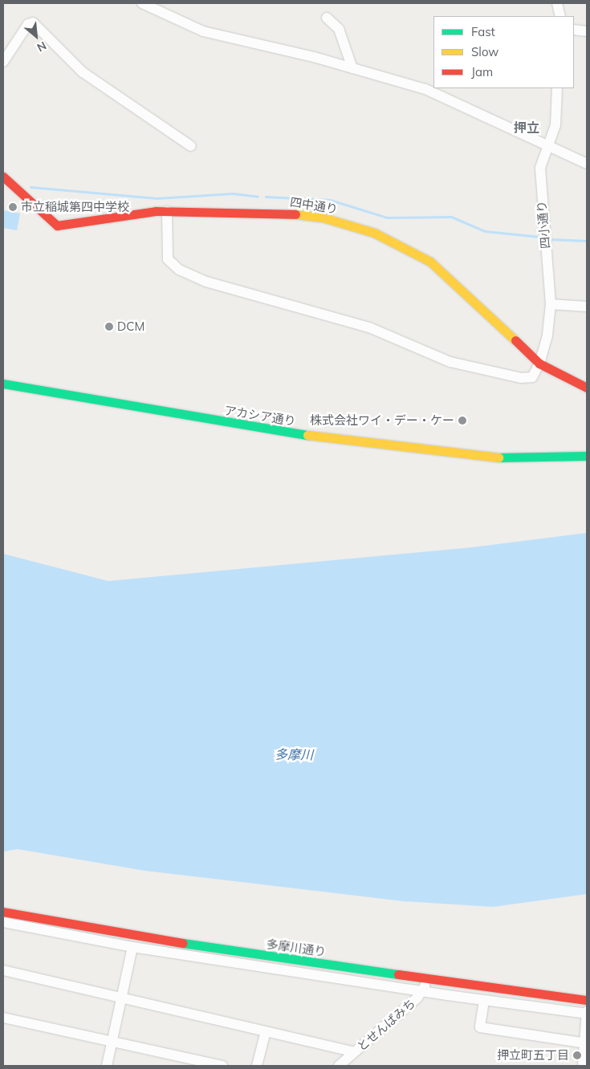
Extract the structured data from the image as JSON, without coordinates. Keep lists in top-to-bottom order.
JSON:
{
  "streets": {
    "street": [
      "四中通り",
      "四小通り",
      "アカシア通り",
      "多摩川通り",
      "とせんばみち"
    ]
  },
  "crossings": [
    ["四中通り", "四小通り"],
    ["多摩川通り", "とせんばみち"]
  ],
  "districts": ["押立"],
  "water": ["多摩川"],
  "places": [
    "市立稲城第四中学校",
    "DCM",
    "株式会社ワイ・デー・ケー",
    "押立町五丁目"
  ],
  "legend": ["Fast", "Slow", "Jam"],
  "north": "bottom right"
}
